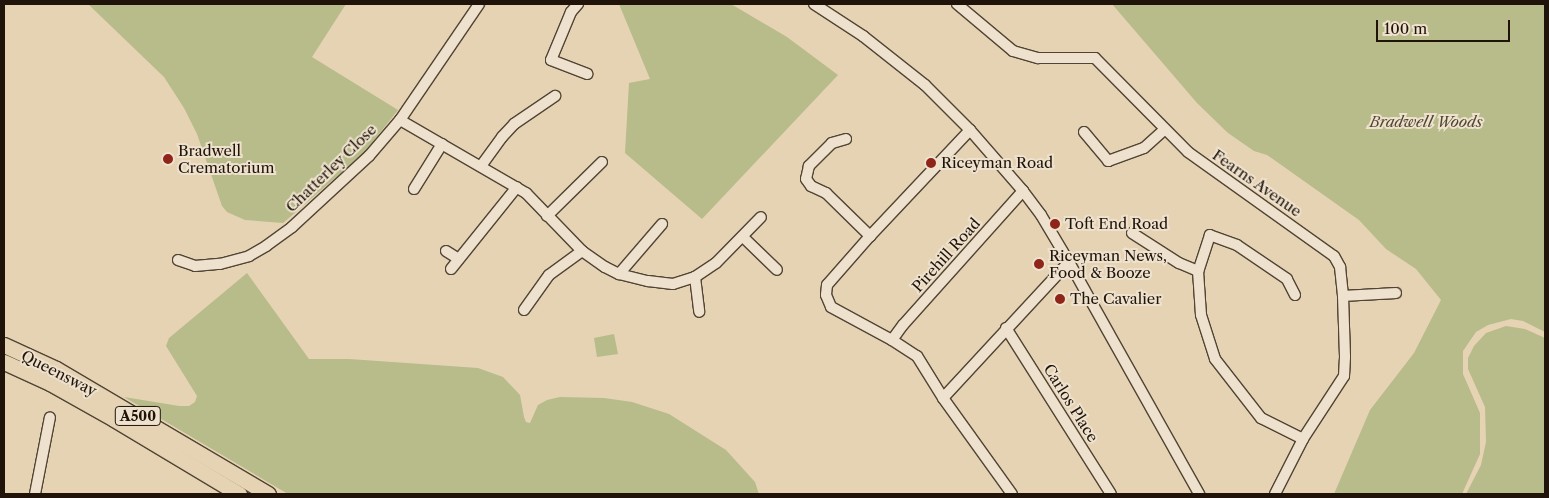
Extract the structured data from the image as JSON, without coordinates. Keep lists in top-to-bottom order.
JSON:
{
  "streets": {
    "highway": ["Queensway", "A500"],
    "street": [
      "Chatterley Close",
      "Fearns Avenue",
      "Pirehill Road",
      "Carlos Place"
    ]
  },
  "parks": ["Bradwell Woods"],
  "places": [
    "Bradwell Crematorium",
    "Riceyman Road",
    "Toft End Road",
    "Riceyman News, Food & Booze",
    "The Cavalier"
  ],
  "scale_bar": "100 m"
}
